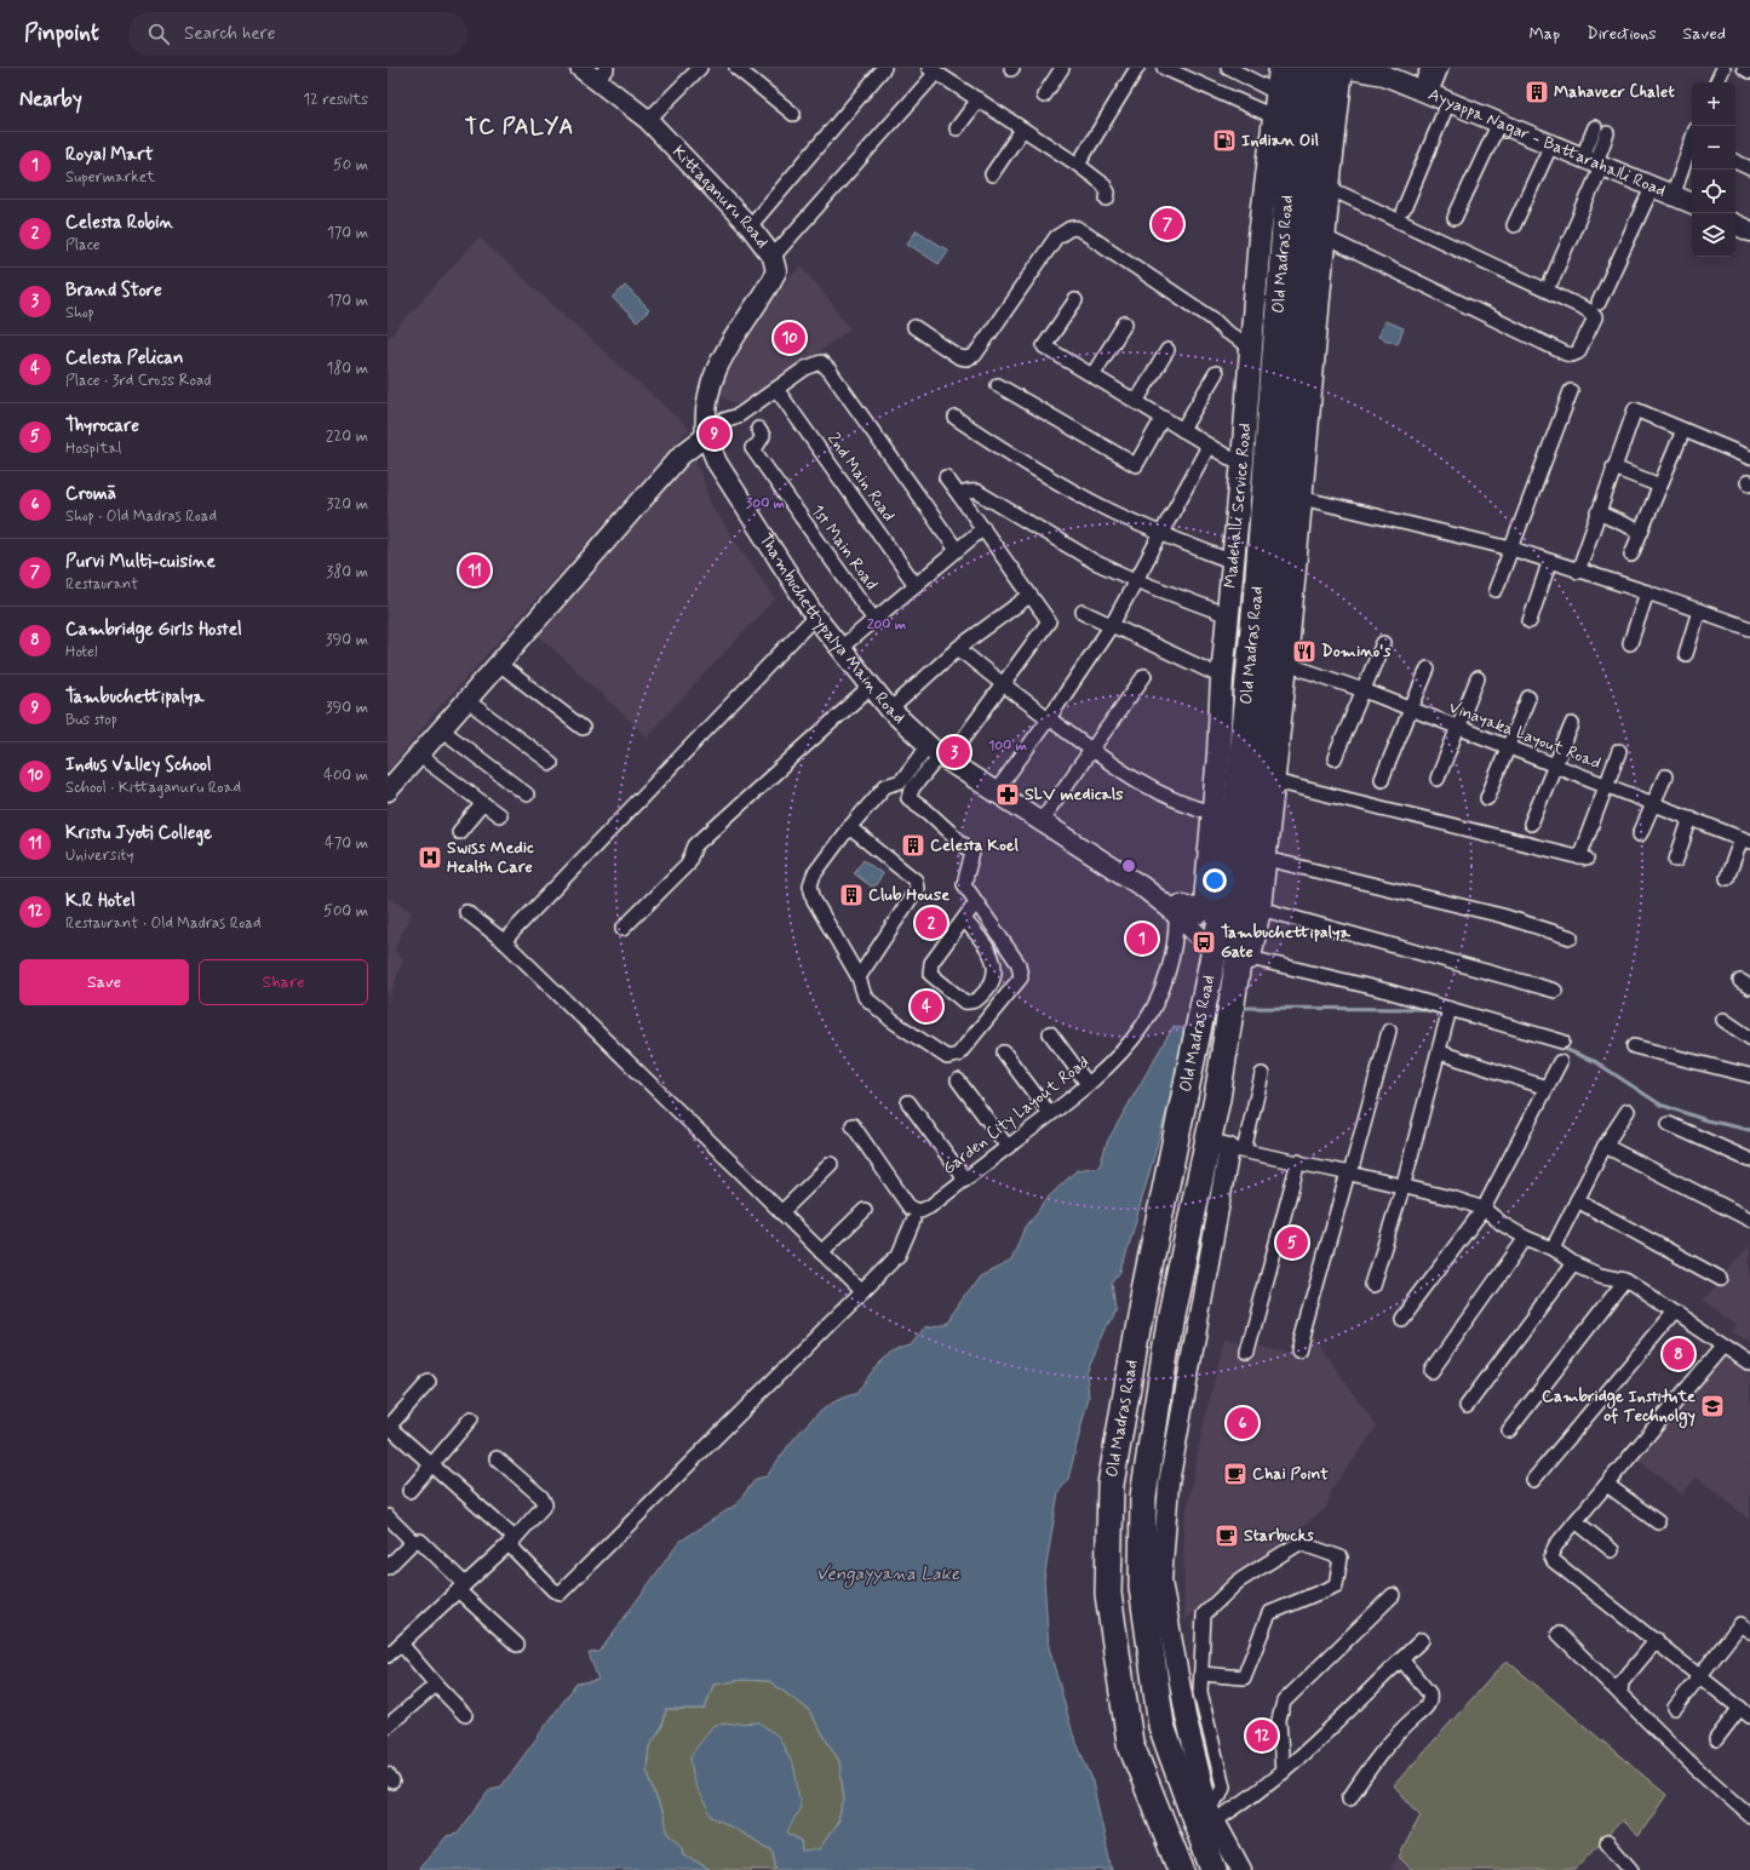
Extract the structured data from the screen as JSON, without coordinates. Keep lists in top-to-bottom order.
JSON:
{
  "streets": {
    "highway": ["Old Madras Road"],
    "main road": [
      "Ayyappa Nagar - Battarahalli Road",
      "Kittaganuru Road",
      "Madehalli Service Road",
      "Thambuchettypalya Main Road"
    ],
    "street": [
      "2nd Main Road",
      "1st Main Road",
      "Vinayaka Layout Road",
      "Garden City Layout Road"
    ]
  },
  "crossings": [
    ["Kittaganuru Road", "Thambuchettypalya Main Road"],
    ["Old Madras Road", "Thambuchettypalya Main Road"],
    ["Madehalli Service Road", "Thambuchettypalya Main Road"],
    ["Madehalli Service Road", "Garden City Layout Road"],
    ["Thambuchettypalya Main Road", "Garden City Layout Road"]
  ],
  "districts": ["TC PALYA"],
  "water": ["Vengayyana Lake"],
  "places": {
    "building": ["Mahaveer Chalet", "Celesta Koel", "Club House"],
    "fuel station": ["Indian Oil"],
    "restaurant": ["Domino's"],
    "pharmacy": ["SLV medicals"],
    "hospital": ["Swiss Medic Health Care"],
    "bus stop": ["Tambuchettipalya Gate"],
    "school or university": ["Cambridge Institute of Technolgy"],
    "cafe": ["Chai Point", "Starbucks"]
  },
  "page": {
    "header": "Pinpoint",
    "search": "Search here",
    "nav": ["Map", "Directions", "Saved"],
    "heading": ["Nearby", "12 results"],
    "map_buttons": ["+", "−"],
    "list": [
      {
        "mark": "1",
        "name": "Royal Mart",
        "note": "Supermarket",
        "value": "50 m"
      },
      {
        "mark": "2",
        "name": "Celesta Robin",
        "note": "Place",
        "value": "170 m"
      },
      {
        "mark": "3",
        "name": "Brand Store",
        "note": "Shop",
        "value": "170 m"
      },
      {
        "mark": "4",
        "name": "Celesta Pelican",
        "note": "Place · 3rd Cross Road",
        "value": "180 m"
      },
      {
        "mark": "5",
        "name": "Thyrocare",
        "note": "Hospital",
        "value": "220 m"
      },
      {
        "mark": "6",
        "name": "Cromā",
        "note": "Shop · Old Madras Road",
        "value": "320 m"
      },
      {
        "mark": "7",
        "name": "Purvi Multi-cuisine",
        "note": "Restaurant",
        "value": "380 m"
      },
      {
        "mark": "8",
        "name": "Cambridge Girls Hostel",
        "note": "Hotel",
        "value": "390 m"
      },
      {
        "mark": "9",
        "name": "Tambuchettipalya",
        "note": "Bus stop",
        "value": "390 m"
      },
      {
        "mark": "10",
        "name": "Indus Valley School",
        "note": "School · Kittaganuru Road",
        "value": "400 m"
      },
      {
        "mark": "11",
        "name": "Kristu Jyoti College",
        "note": "University",
        "value": "470 m"
      },
      {
        "mark": "12",
        "name": "K.R Hotel",
        "note": "Restaurant · Old Madras Road",
        "value": "500 m"
      }
    ],
    "pins": [
      "7",
      "10",
      "9",
      "11",
      "3",
      "2",
      "1",
      "4",
      "5",
      "8",
      "6",
      "12"
    ],
    "buttons": ["Save", "Share"]
  },
  "rings": ["300 m", "200 m", "100 m"]
}
